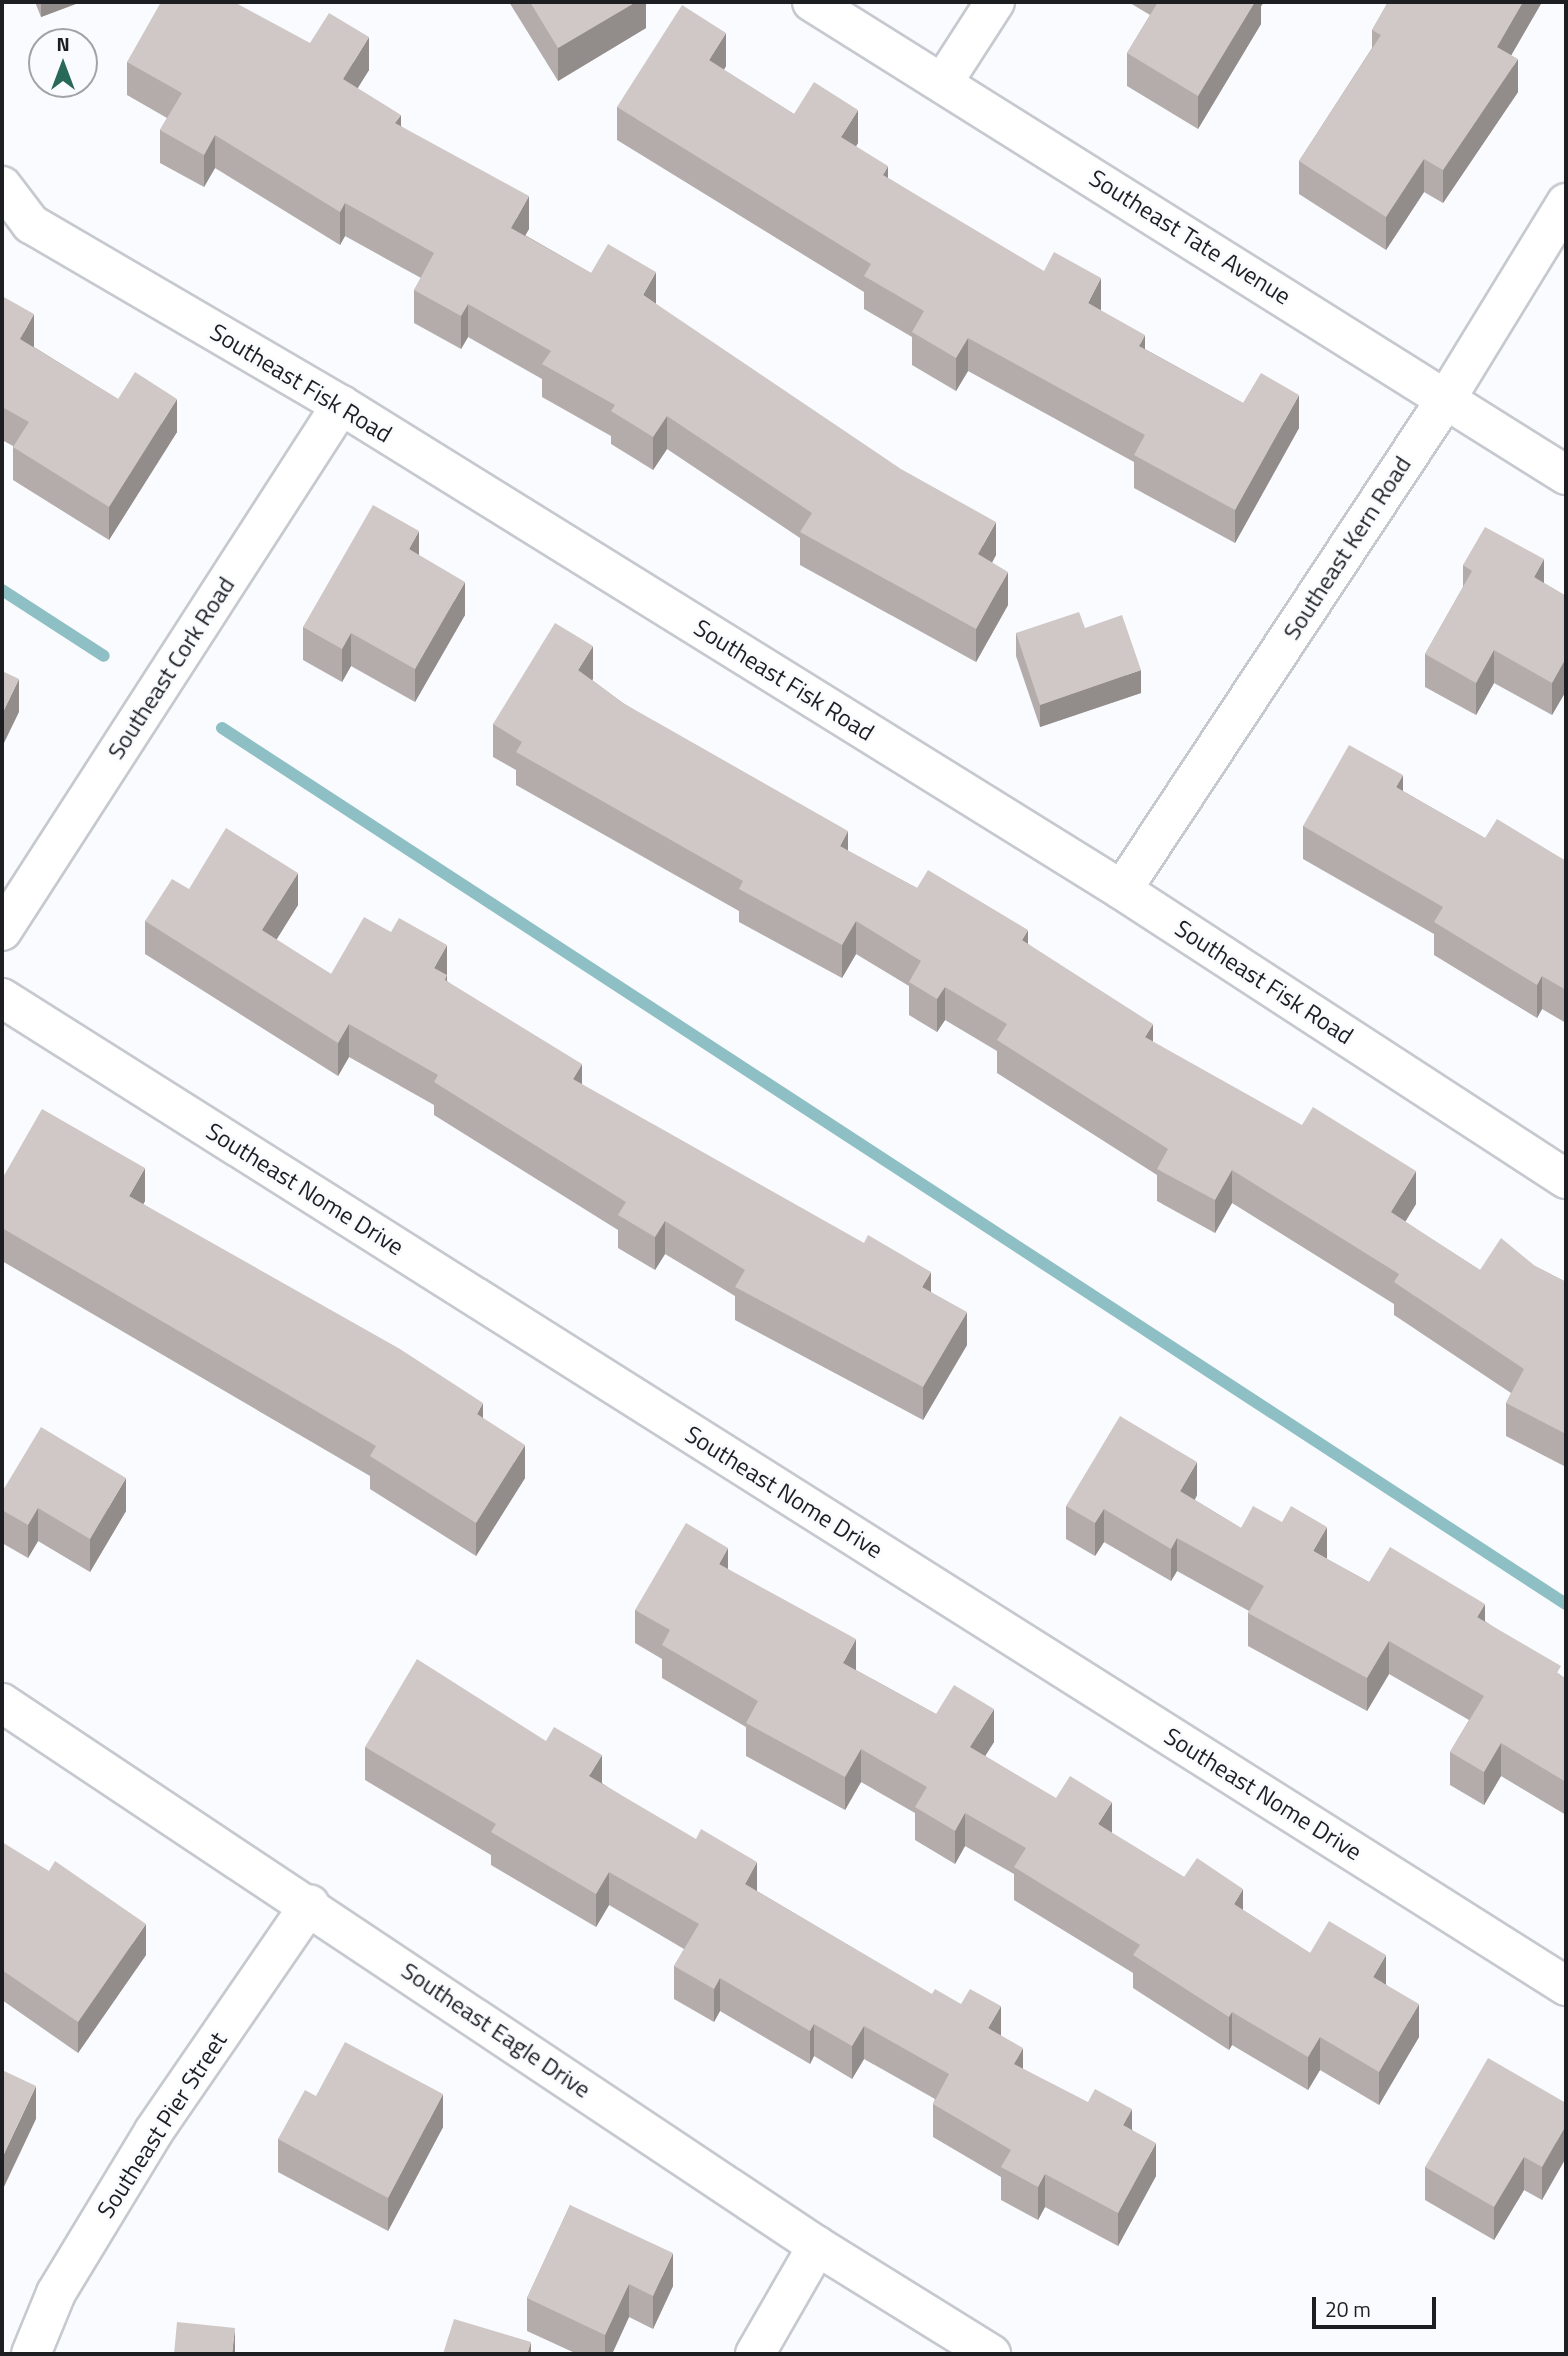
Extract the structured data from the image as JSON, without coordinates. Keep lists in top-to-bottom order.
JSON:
{
  "streets": {
    "street": [
      "Southeast Tate Avenue",
      "Southeast Fisk Road",
      "Southeast Kern Road",
      "Southeast Cork Road",
      "Southeast Nome Drive",
      "Southeast Eagle Drive",
      "Southeast Pier Street"
    ]
  },
  "crossings": [
    ["Southeast Tate Avenue", "Southeast Kern Road"],
    ["Southeast Fisk Road", "Southeast Kern Road"],
    ["Southeast Fisk Road", "Southeast Cork Road"],
    ["Southeast Eagle Drive", "Southeast Pier Street"]
  ],
  "scale_bar": "20 m",
  "north": "top"
}
